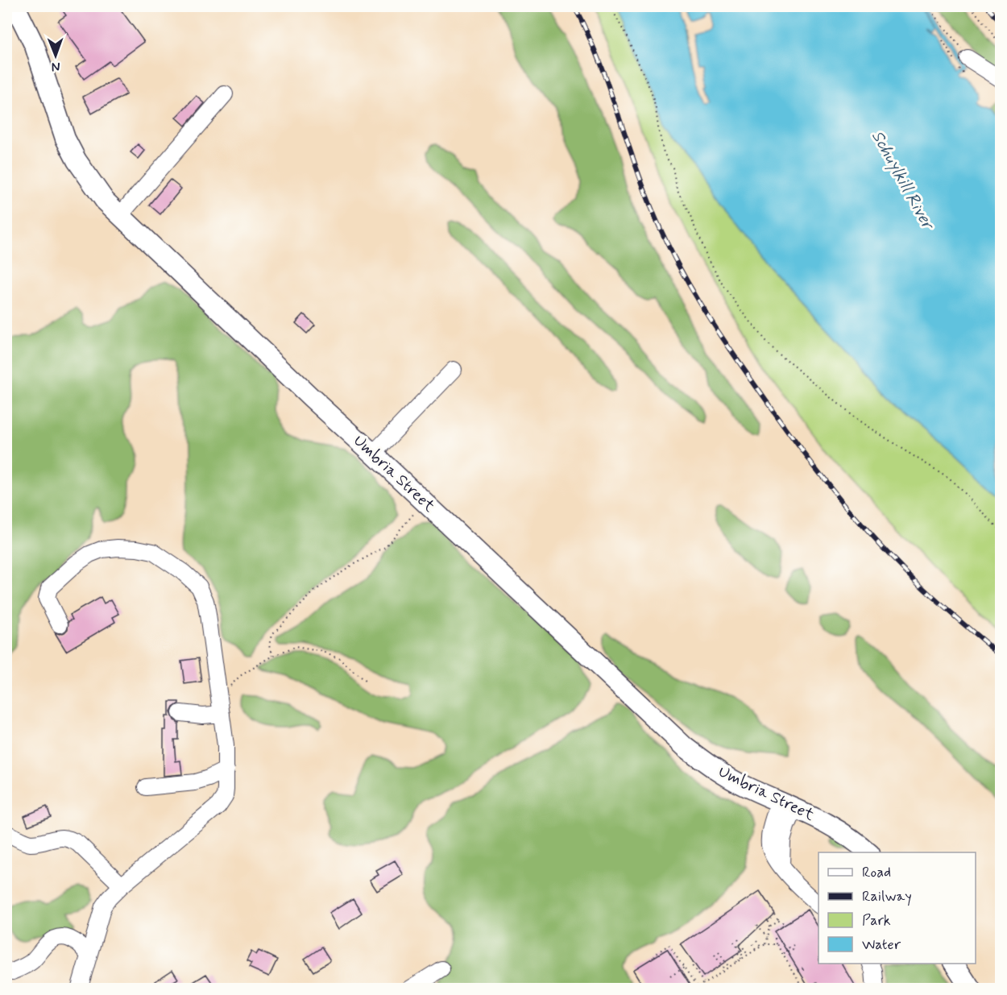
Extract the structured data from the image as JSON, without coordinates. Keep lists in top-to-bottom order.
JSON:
{
  "streets": {
    "main road": ["Umbria Street"]
  },
  "water": ["Schuylkill River"],
  "legend": [
    "Road",
    "Railway",
    "Park",
    "Water"
  ],
  "north": "bottom"
}
